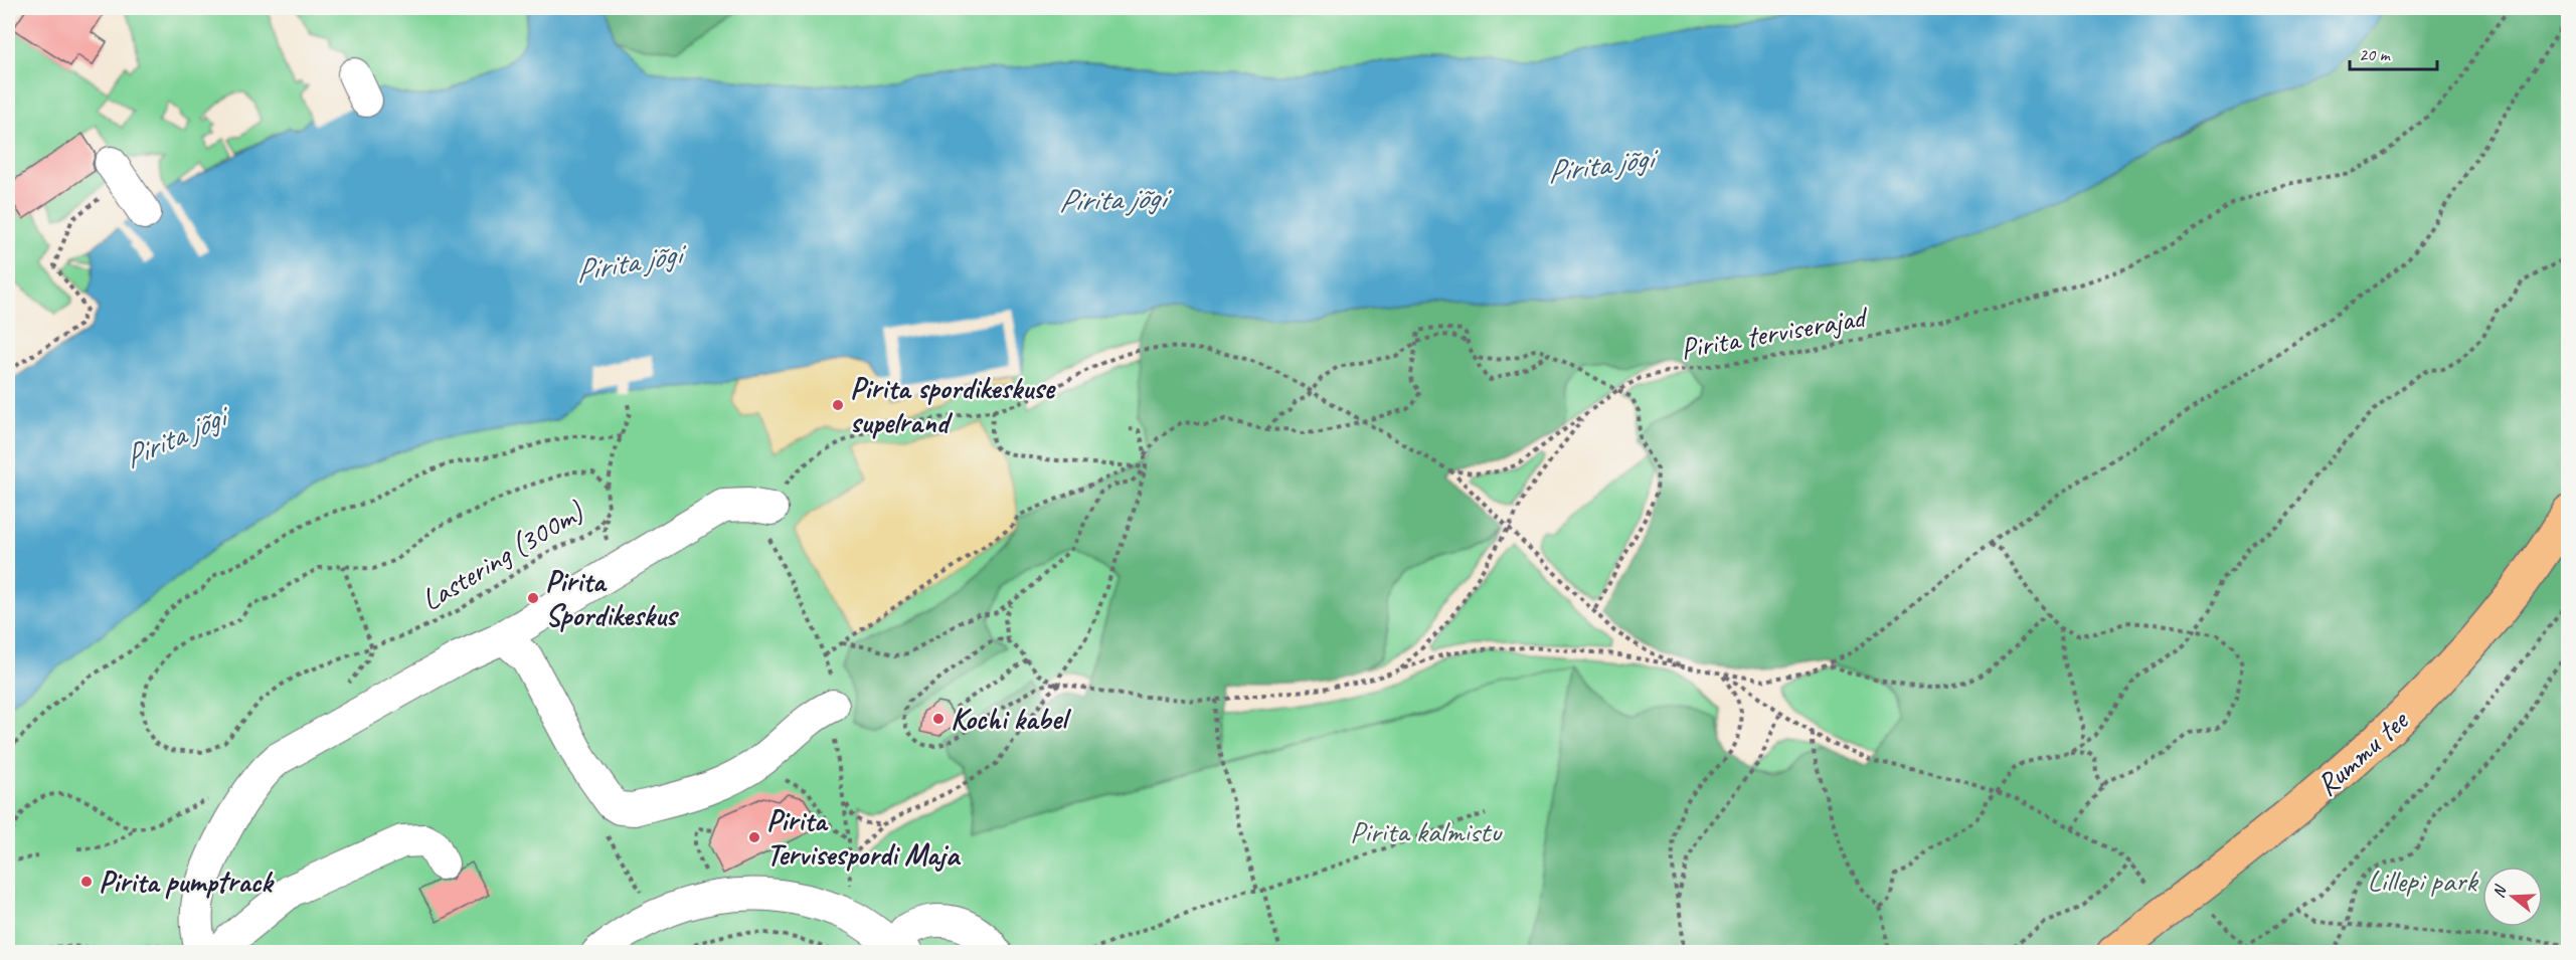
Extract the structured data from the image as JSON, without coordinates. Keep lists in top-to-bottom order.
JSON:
{
  "streets": {
    "main road": ["Rummu tee"],
    "path": ["Pirita terviserajad", "Lastering (300m)"]
  },
  "water": ["Pirita jõgi"],
  "parks": ["Pirita kalmistu", "Lillepi park"],
  "places": [
    "Pirita spordikeskuse supelrand",
    "Pirita Spordikeskus",
    "Kochi kabel",
    "Pirita Tervisespordi Maja",
    "Pirita pumptrack"
  ],
  "scale_bar": "20 m",
  "north": "left"
}
